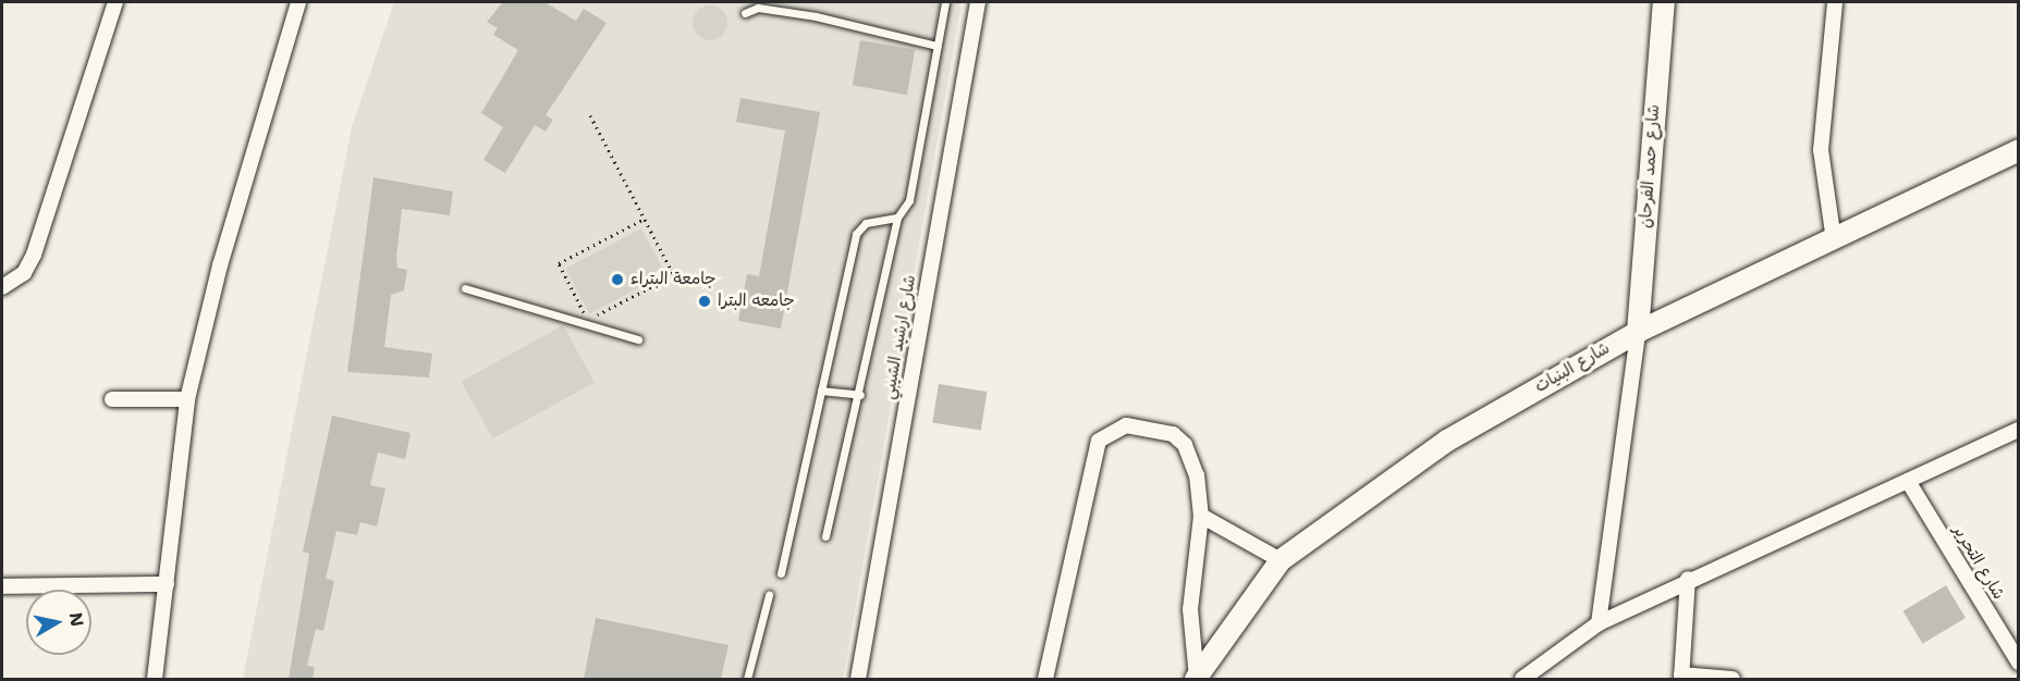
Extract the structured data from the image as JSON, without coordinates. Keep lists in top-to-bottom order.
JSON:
{
  "streets": {
    "main road": ["شارع حمد الفرحان", "شارع البنيات"],
    "street": ["شارع ارشيد الشيبي", "شارع التحرير"]
  },
  "crossings": [
    ["شارع حمد الفرحان", "شارع البنيات"]
  ],
  "places": ["جامعة البتراء", "جامعه البترا"],
  "north": "right"
}
